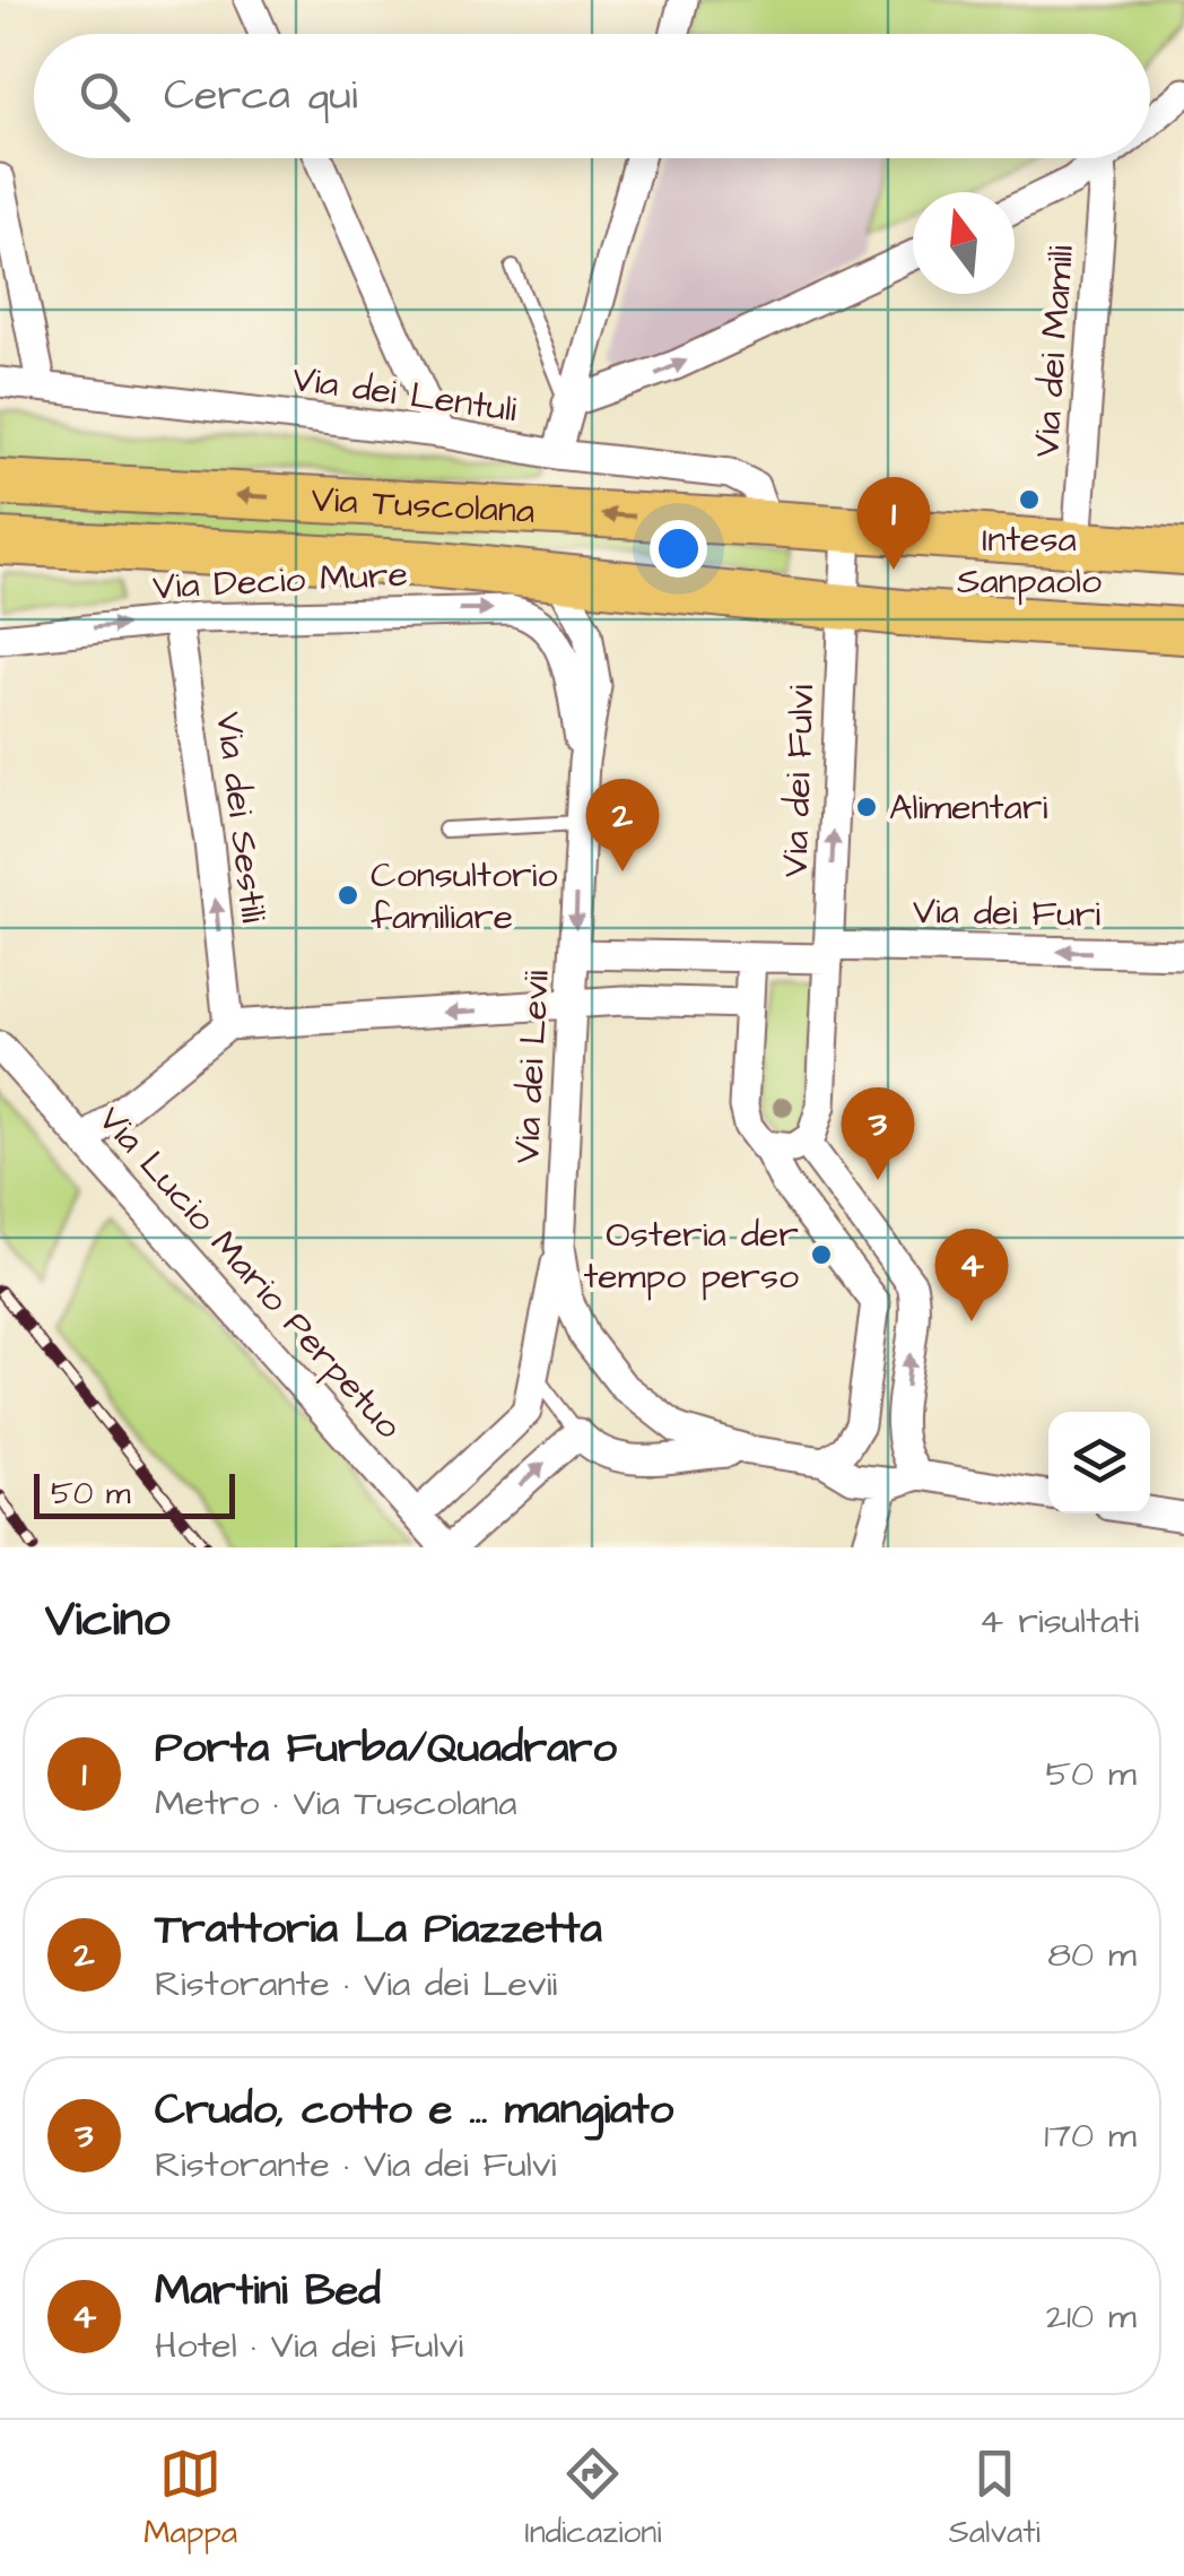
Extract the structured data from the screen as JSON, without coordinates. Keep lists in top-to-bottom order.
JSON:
{
  "streets": {
    "main road": ["Via Tuscolana"],
    "street": [
      "Via dei Mamili",
      "Via dei Lentuli",
      "Via Decio Mure",
      "Via dei Fulvi",
      "Via dei Sestili",
      "Via dei Furi",
      "Via dei Levii",
      "Via Lucio Mario Perpetuo"
    ]
  },
  "crossings": [
    ["Via dei Mamili", "Via Tuscolana"],
    ["Via dei Lentuli", "Via Tuscolana"],
    ["Via Tuscolana", "Via dei Fulvi"],
    ["Via Tuscolana", "Via dei Levii"],
    ["Via Decio Mure", "Via dei Sestili"],
    ["Via Decio Mure", "Via dei Levii"],
    ["Via dei Fulvi", "Via dei Furi"],
    ["Via dei Furi", "Via dei Levii"]
  ],
  "one_way": [
    "Via Decio Mure",
    "Via dei Fulvi",
    "Via dei Sestili",
    "Via dei Furi"
  ],
  "places": [
    "Intesa Sanpaolo",
    "Alimentari",
    "Consultorio familiare",
    "Osteria der tempo perso"
  ],
  "scale_bar": "50 m",
  "north": "top",
  "page": {
    "search": "Cerca qui",
    "pins": [
      "1",
      "2",
      "3",
      "4"
    ],
    "scale": "50 m",
    "heading": ["Vicino", "4 risultati"],
    "list": [
      {
        "mark": "1",
        "name": "Porta Furba/Quadraro",
        "note": "Metro · Via Tuscolana",
        "value": "50 m"
      },
      {
        "mark": "2",
        "name": "Trattoria La Piazzetta",
        "note": "Ristorante · Via dei Levii",
        "value": "80 m"
      },
      {
        "mark": "3",
        "name": "Crudo, cotto e ... mangiato",
        "note": "Ristorante · Via dei Fulvi",
        "value": "170 m"
      },
      {
        "mark": "4",
        "name": "Martini Bed",
        "note": "Hotel · Via dei Fulvi",
        "value": "210 m"
      }
    ],
    "nav": ["Mappa", "Indicazioni", "Salvati"]
  }
}
